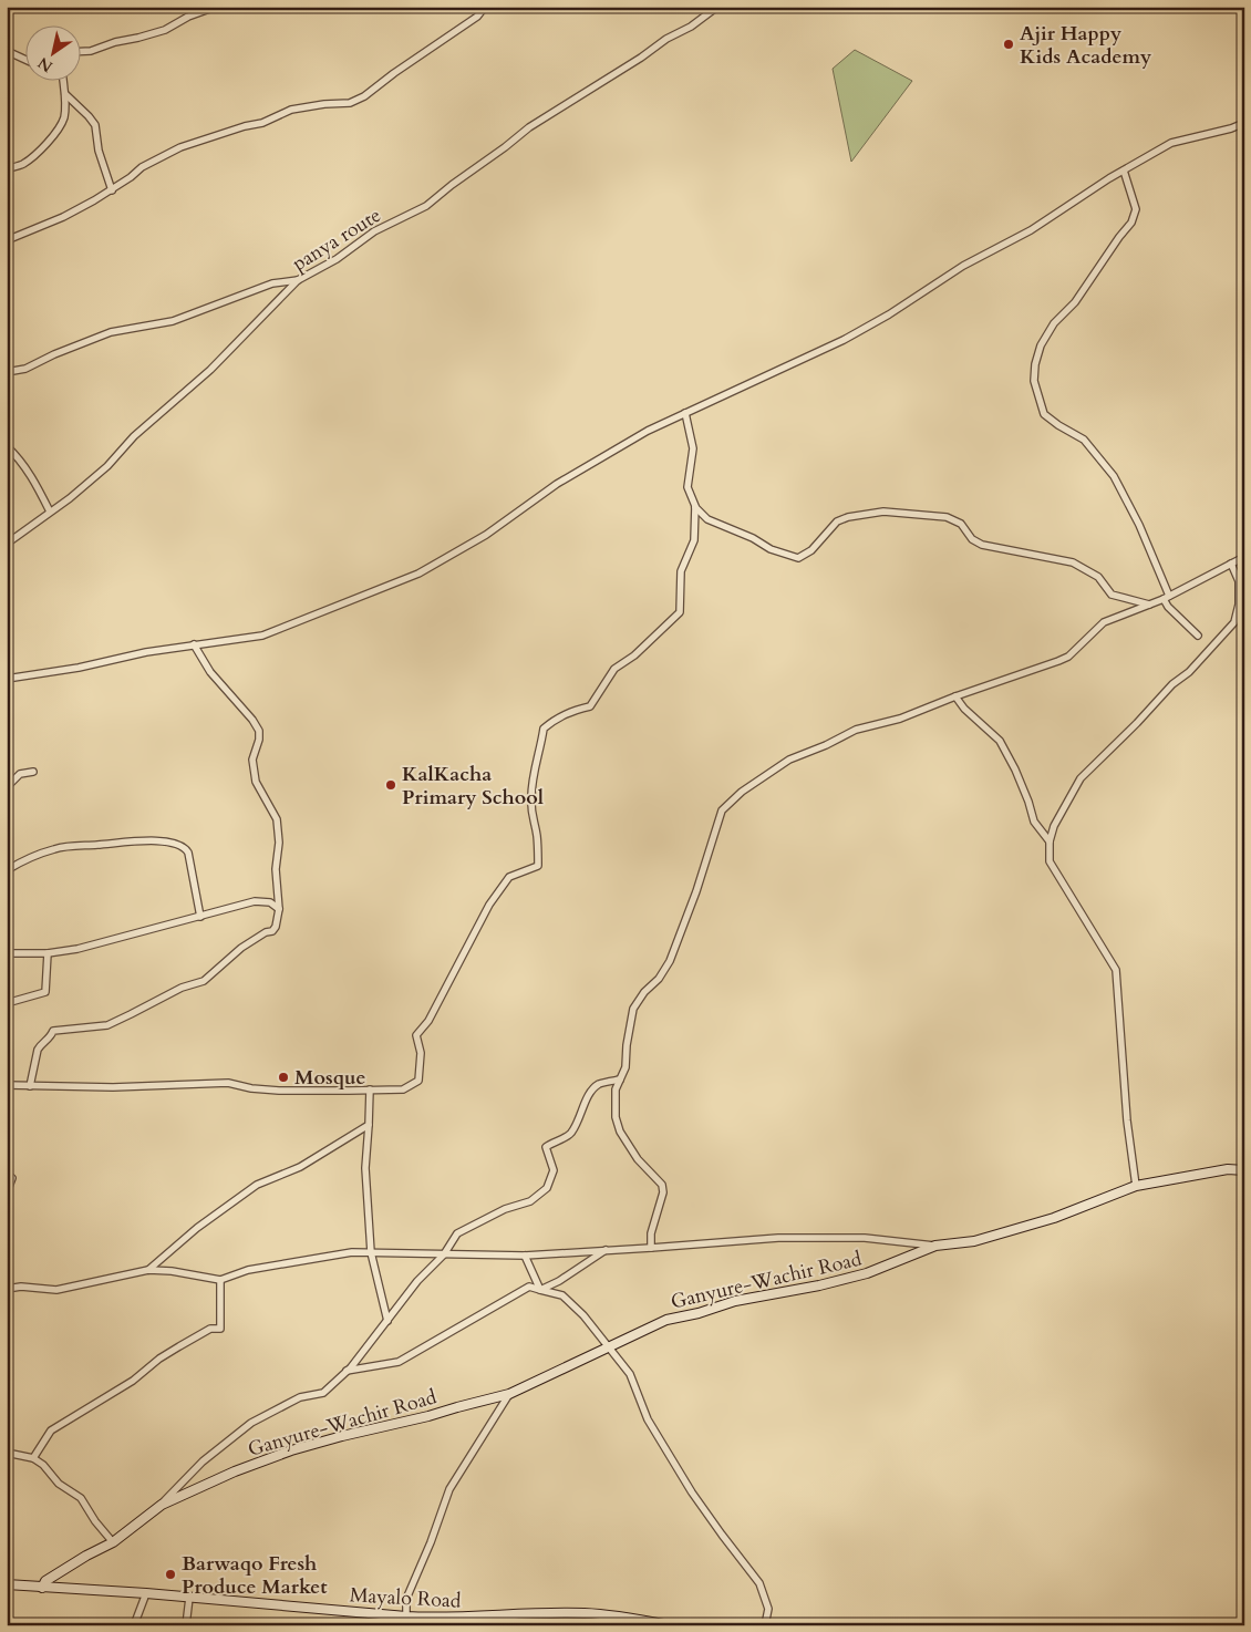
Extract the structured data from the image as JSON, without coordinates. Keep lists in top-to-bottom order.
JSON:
{
  "streets": {
    "street": ["panya route", "Ganyure-Wachir Road", "Mayalo Road"]
  },
  "crossings": [
    ["Ganyure-Wachir Road", "Mayalo Road"]
  ],
  "places": [
    "Ajir Happy Kids Academy",
    "KalKacha Primary School",
    "Mosque",
    "Barwaqo Fresh Produce Market"
  ],
  "north": "bottom left"
}
